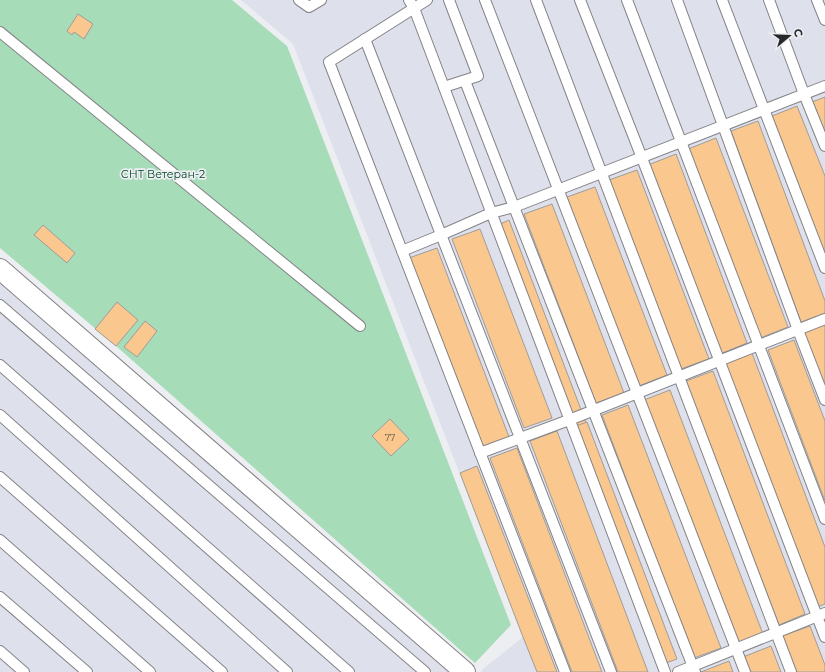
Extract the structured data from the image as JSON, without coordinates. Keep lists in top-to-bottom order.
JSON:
{
  "parks": ["СНТ Ветеран-2"],
  "house_numbers": ["77"],
  "north": "right"
}
